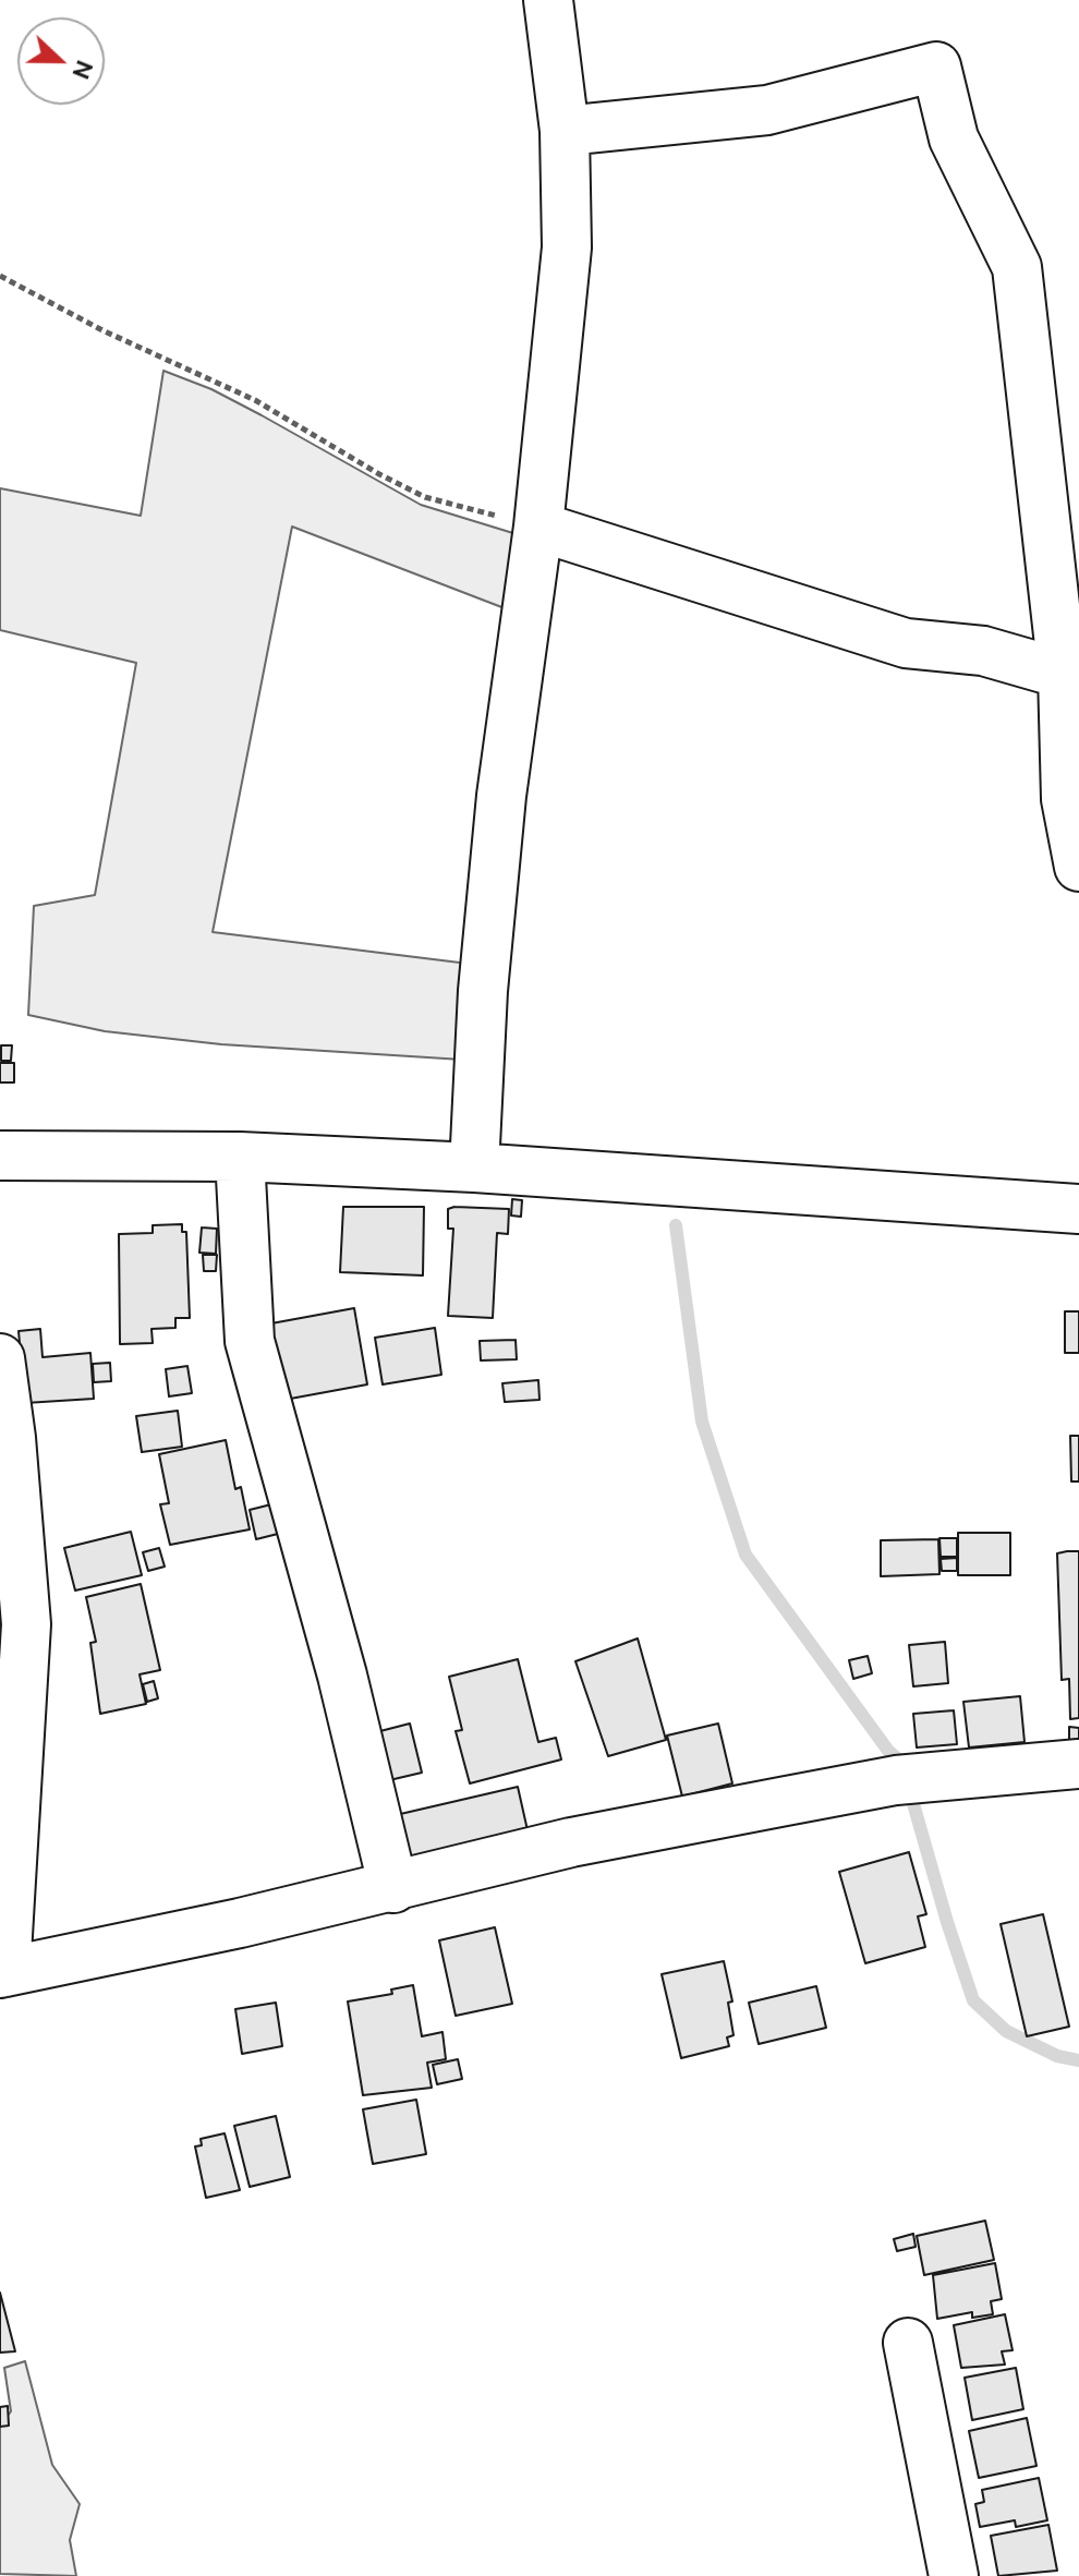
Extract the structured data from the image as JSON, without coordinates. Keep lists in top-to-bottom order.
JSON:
{
  "north": "right"
}
